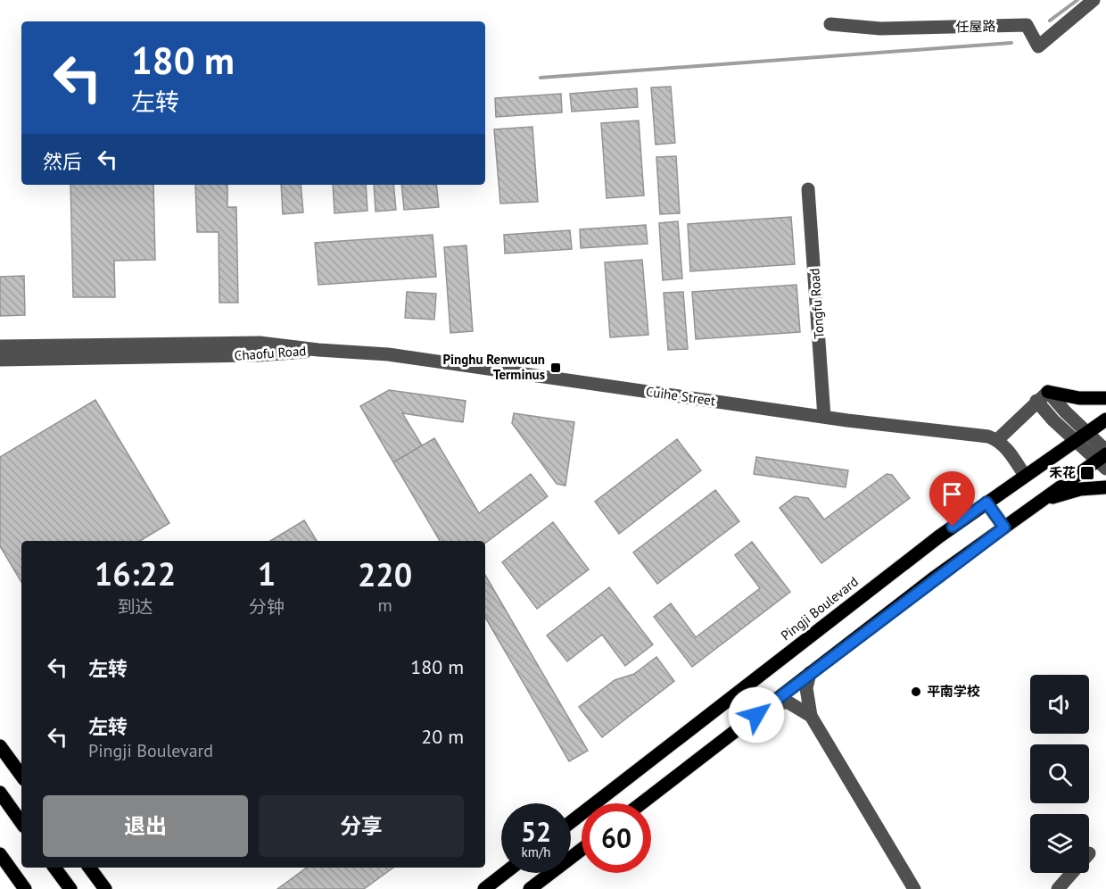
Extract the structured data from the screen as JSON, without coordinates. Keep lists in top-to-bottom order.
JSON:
{
  "streets": {
    "main road": ["Pingji Boulevard"],
    "street": [
      "任屋路",
      "Tongfu Road",
      "Chaofu Road",
      "Cuihe Street"
    ]
  },
  "crossings": [
    ["Tongfu Road", "Cuihe Street"],
    ["Chaofu Road", "Cuihe Street"]
  ],
  "places": {
    "transit": ["Pinghu Renwucun Terminus", "禾花"],
    "other": ["平南学校"]
  },
  "page": {
    "turn": ["180 m", "左转"],
    "then": "然后",
    "eta": [
      "16:22",
      "到达",
      "1",
      "分钟",
      "220",
      "m"
    ],
    "list": [
      {
        "name": "左转",
        "value": "180 m"
      },
      {
        "name": "左转",
        "note": "Pingji Boulevard",
        "value": "20 m"
      }
    ],
    "buttons": ["退出", "分享"],
    "speed": "52 km/h",
    "limit": "60"
  }
}
